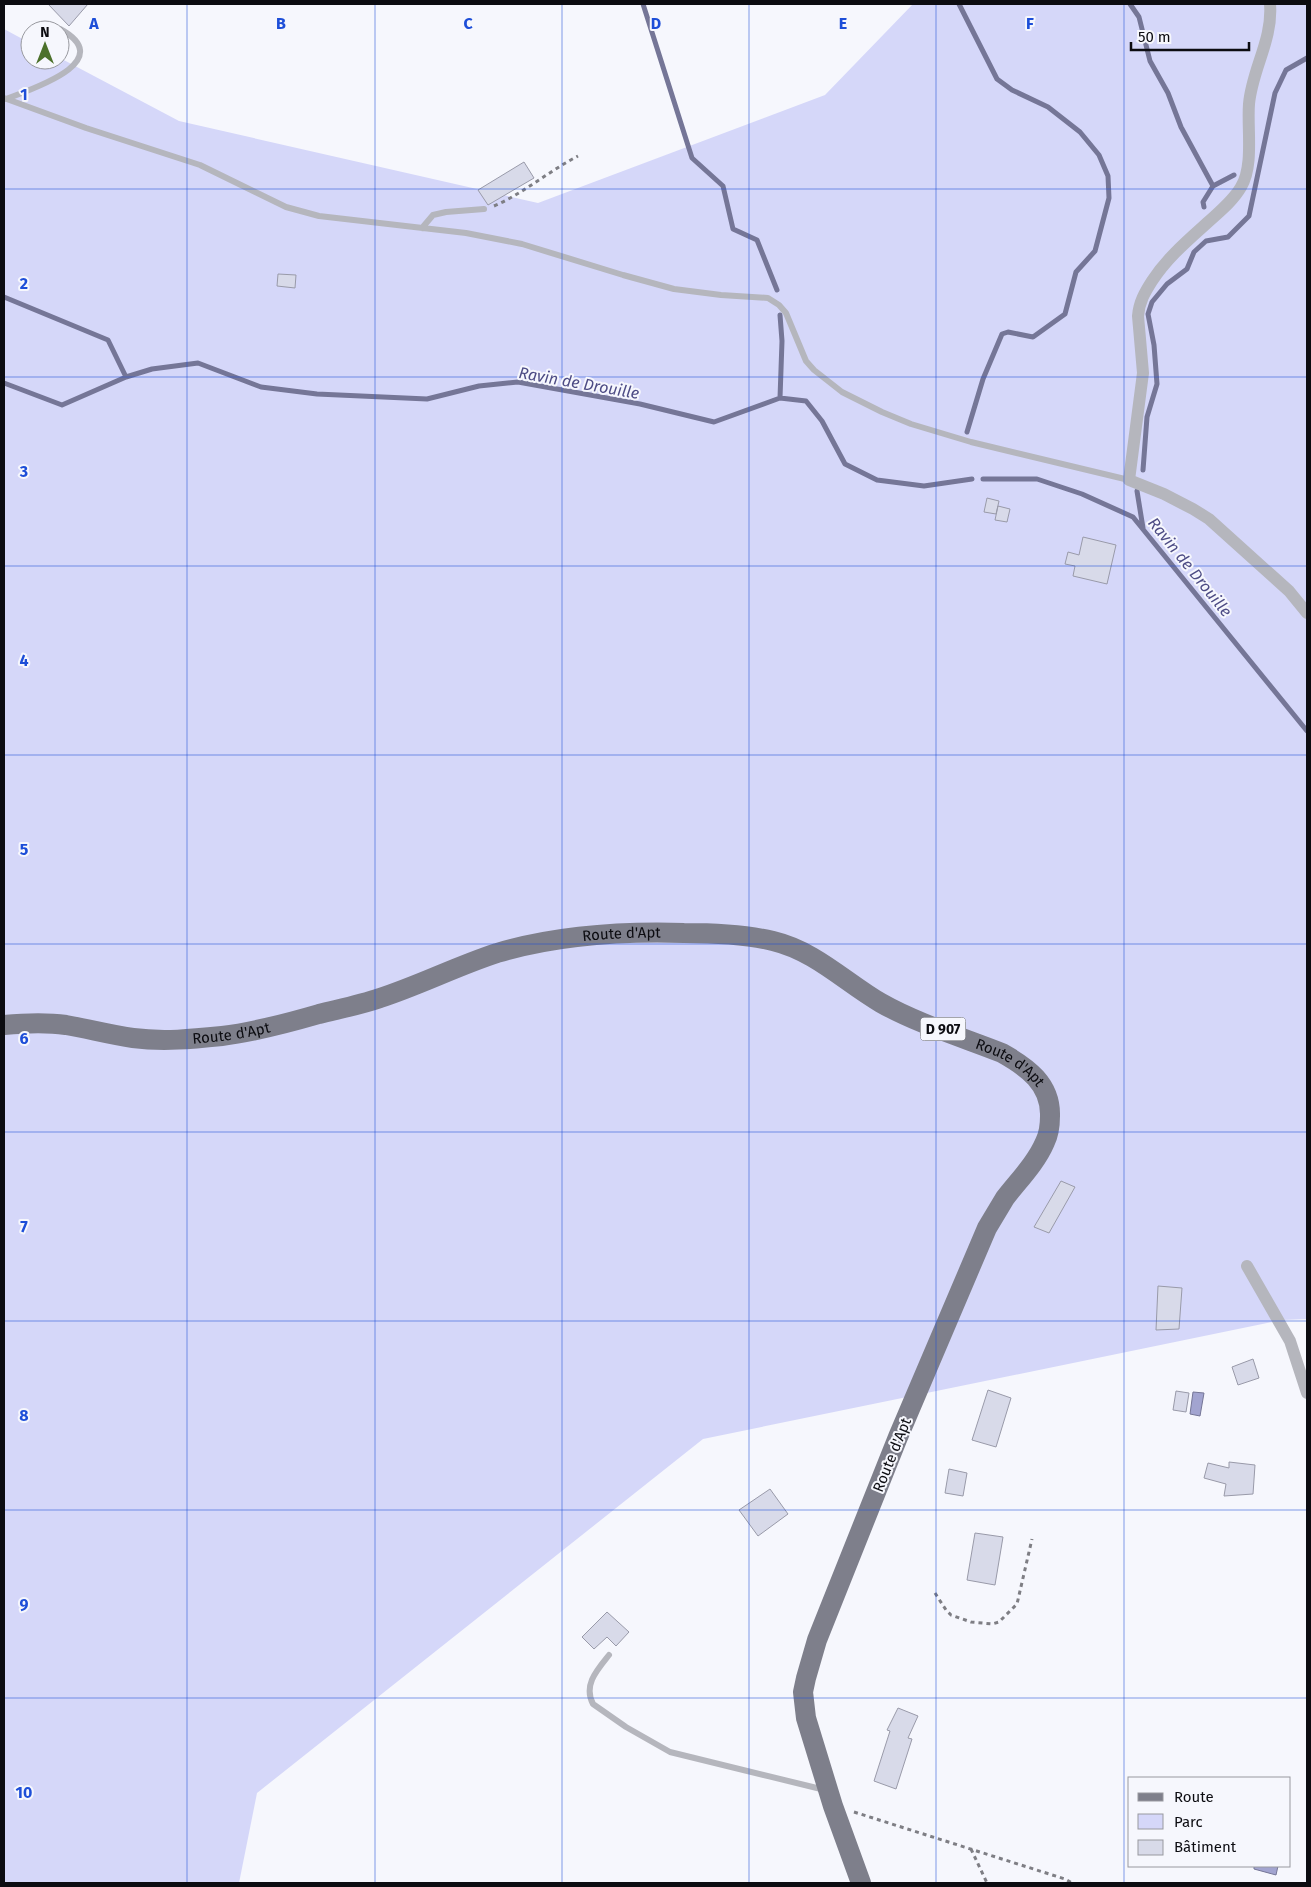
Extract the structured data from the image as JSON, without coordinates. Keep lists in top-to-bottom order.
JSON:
{
  "streets": {
    "main road": ["Route d'Apt", "D 907"]
  },
  "water": ["Ravin de Drouille"],
  "legend": ["Route", "Parc", "Bâtiment"],
  "scale_bar": "50 m",
  "north": "top",
  "grid": {
    "columns": [
      "A",
      "B",
      "C",
      "D",
      "E",
      "F"
    ],
    "rows": [
      "1",
      "2",
      "3",
      "4",
      "5",
      "6",
      "7",
      "8",
      "9",
      "10"
    ]
  }
}
